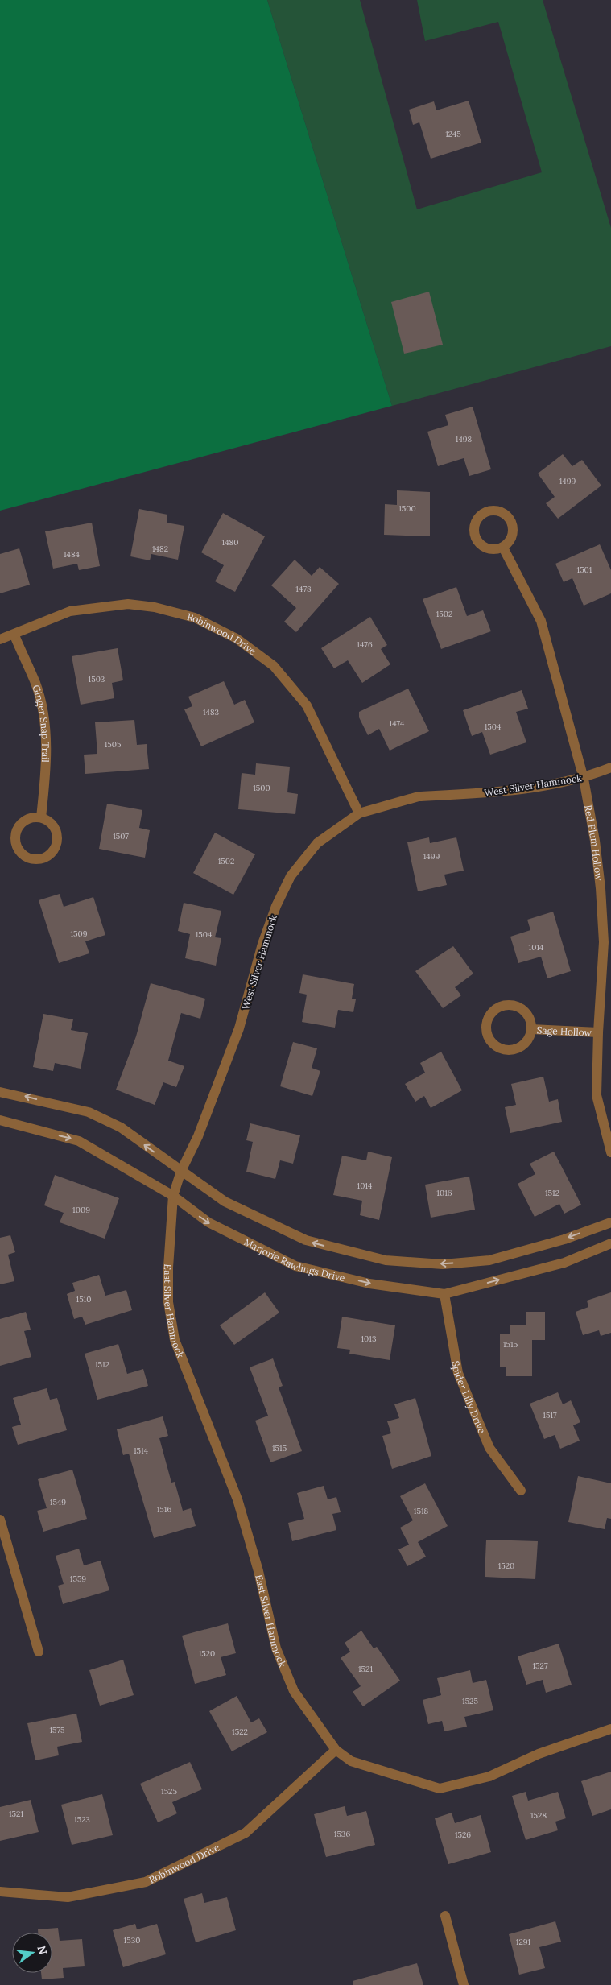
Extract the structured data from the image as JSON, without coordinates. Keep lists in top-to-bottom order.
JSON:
{
  "streets": {
    "street": [
      "Robinwood Drive",
      "Ginger Snap Trail",
      "West Silver Hammock",
      "Red Plum Hollow",
      "Sage Hollow",
      "Marjorie Rawlings Drive",
      "East Silver Hammock",
      "Spider Lilly Drive"
    ]
  },
  "crossings": [
    ["Robinwood Drive", "Ginger Snap Trail"],
    ["Robinwood Drive", "West Silver Hammock"],
    ["Robinwood Drive", "East Silver Hammock"],
    ["West Silver Hammock", "Red Plum Hollow"],
    ["West Silver Hammock", "Marjorie Rawlings Drive"],
    ["West Silver Hammock", "East Silver Hammock"],
    ["Red Plum Hollow", "Sage Hollow"],
    ["Marjorie Rawlings Drive", "East Silver Hammock"],
    ["Marjorie Rawlings Drive", "Spider Lilly Drive"]
  ],
  "house_numbers": [
    "1245",
    "1498",
    "1499",
    "1500",
    "1480",
    "1482",
    "1484",
    "1501",
    "1478",
    "1502",
    "1476",
    "1503",
    "1483",
    "1474",
    "1504",
    "1505",
    "1500",
    "1507",
    "1499",
    "1502",
    "1509",
    "1504",
    "1014",
    "1014",
    "1016",
    "1512",
    "1009",
    "1510",
    "1013",
    "1515",
    "1512",
    "1517",
    "1515",
    "1514",
    "1549",
    "1516",
    "1518",
    "1520",
    "1559",
    "1520",
    "1527",
    "1521",
    "1525",
    "1575",
    "1522",
    "1525",
    "1521",
    "1528",
    "1523",
    "1536",
    "1526",
    "1530",
    "1291"
  ],
  "north": "right"
}
